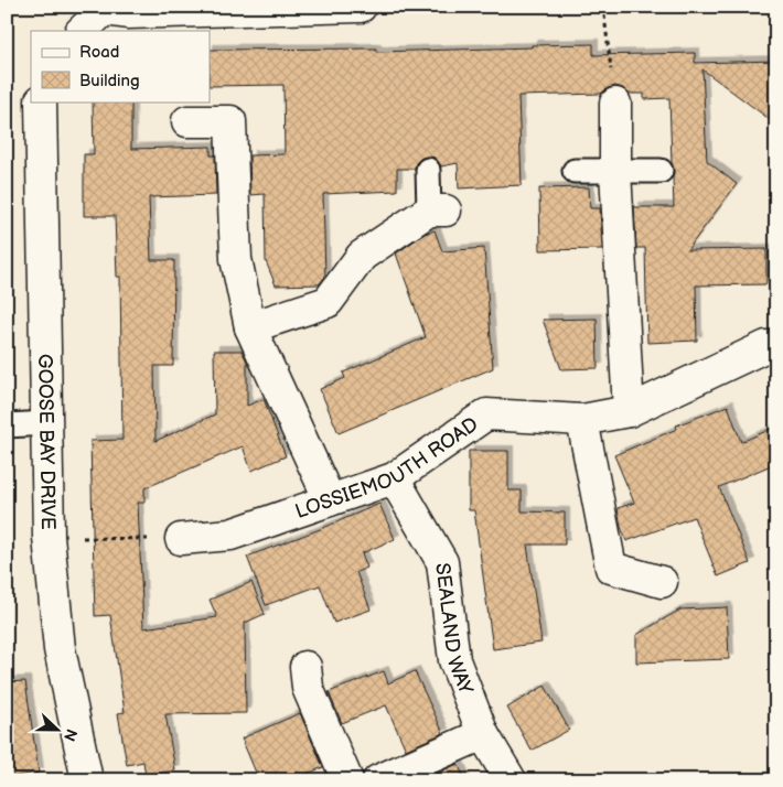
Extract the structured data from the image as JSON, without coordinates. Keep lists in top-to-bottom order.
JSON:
{
  "streets": {
    "street": ["GOOSE BAY DRIVE", "LOSSIEMOUTH ROAD", "SEALAND WAY"]
  },
  "crossings": [
    ["LOSSIEMOUTH ROAD", "SEALAND WAY"]
  ],
  "legend": ["Road", "Building"],
  "north": "right"
}
